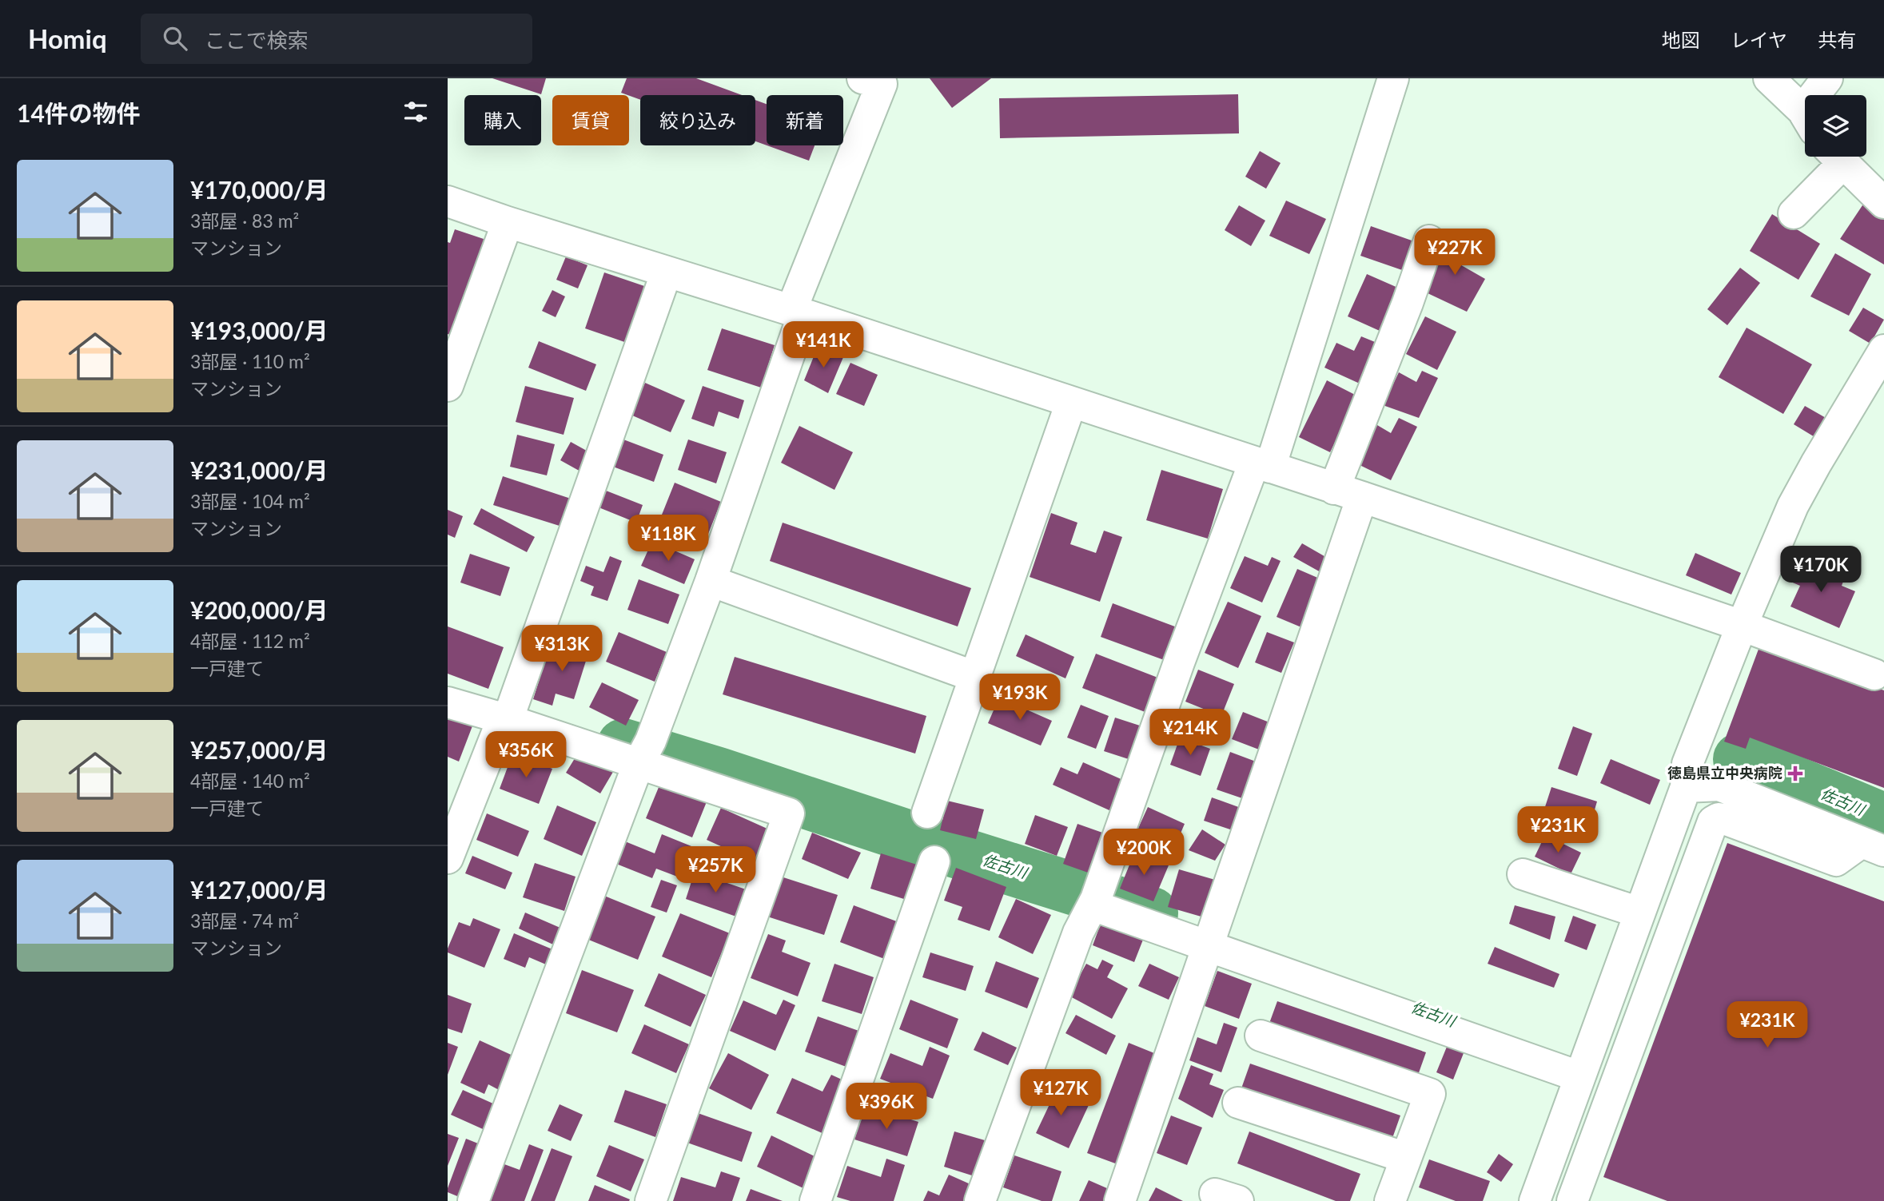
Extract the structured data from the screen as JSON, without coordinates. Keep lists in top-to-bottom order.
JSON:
{
  "water": ["佐古川"],
  "places": {
    "health": ["徳島県立中央病院"]
  },
  "page": {
    "header": "Homiq",
    "search": "ここで検索",
    "nav": ["地図", "レイヤ", "共有"],
    "heading": "14件の物件",
    "chip": [
      "購入",
      "賃貸",
      "絞り込み",
      "新着"
    ],
    "list": [
      {
        "name": "¥170,000/月",
        "note": "3部屋 · 83 m² · マンション"
      },
      {
        "name": "¥193,000/月",
        "note": "3部屋 · 110 m² · マンション"
      },
      {
        "name": "¥231,000/月",
        "note": "3部屋 · 104 m² · マンション"
      },
      {
        "name": "¥200,000/月",
        "note": "4部屋 · 112 m² · 一戸建て"
      },
      {
        "name": "¥257,000/月",
        "note": "4部屋 · 140 m² · 一戸建て"
      },
      {
        "name": "¥127,000/月",
        "note": "3部屋 · 74 m² · マンション"
      }
    ],
    "price": [
      "¥227K",
      "¥141K",
      "¥118K",
      "¥170K",
      "¥313K",
      "¥193K",
      "¥214K",
      "¥356K",
      "¥231K",
      "¥200K",
      "¥257K",
      "¥231K",
      "¥127K",
      "¥396K"
    ]
  }
}
